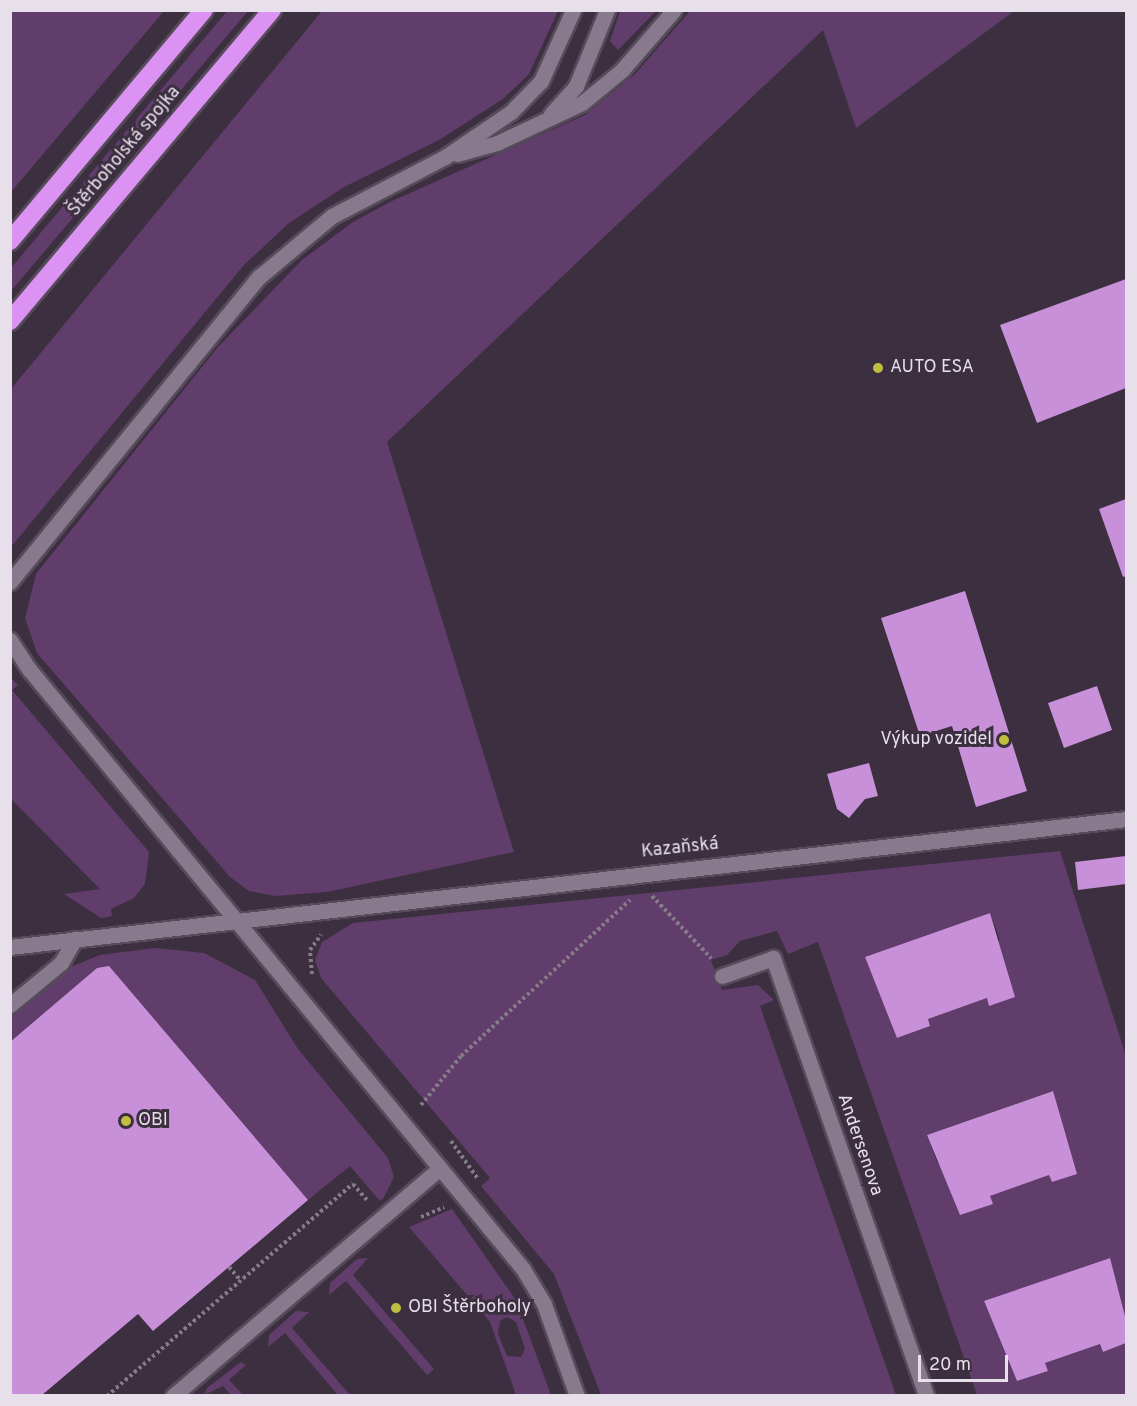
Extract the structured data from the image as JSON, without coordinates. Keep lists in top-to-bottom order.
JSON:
{
  "streets": {
    "highway": ["Štěrboholská spojka"],
    "street": ["Kazaňská", "Andersenova"]
  },
  "places": [
    "AUTO ESA",
    "Výkup vozidel",
    "OBI",
    "OBI Štěrboholy"
  ],
  "scale_bar": "20 m"
}
